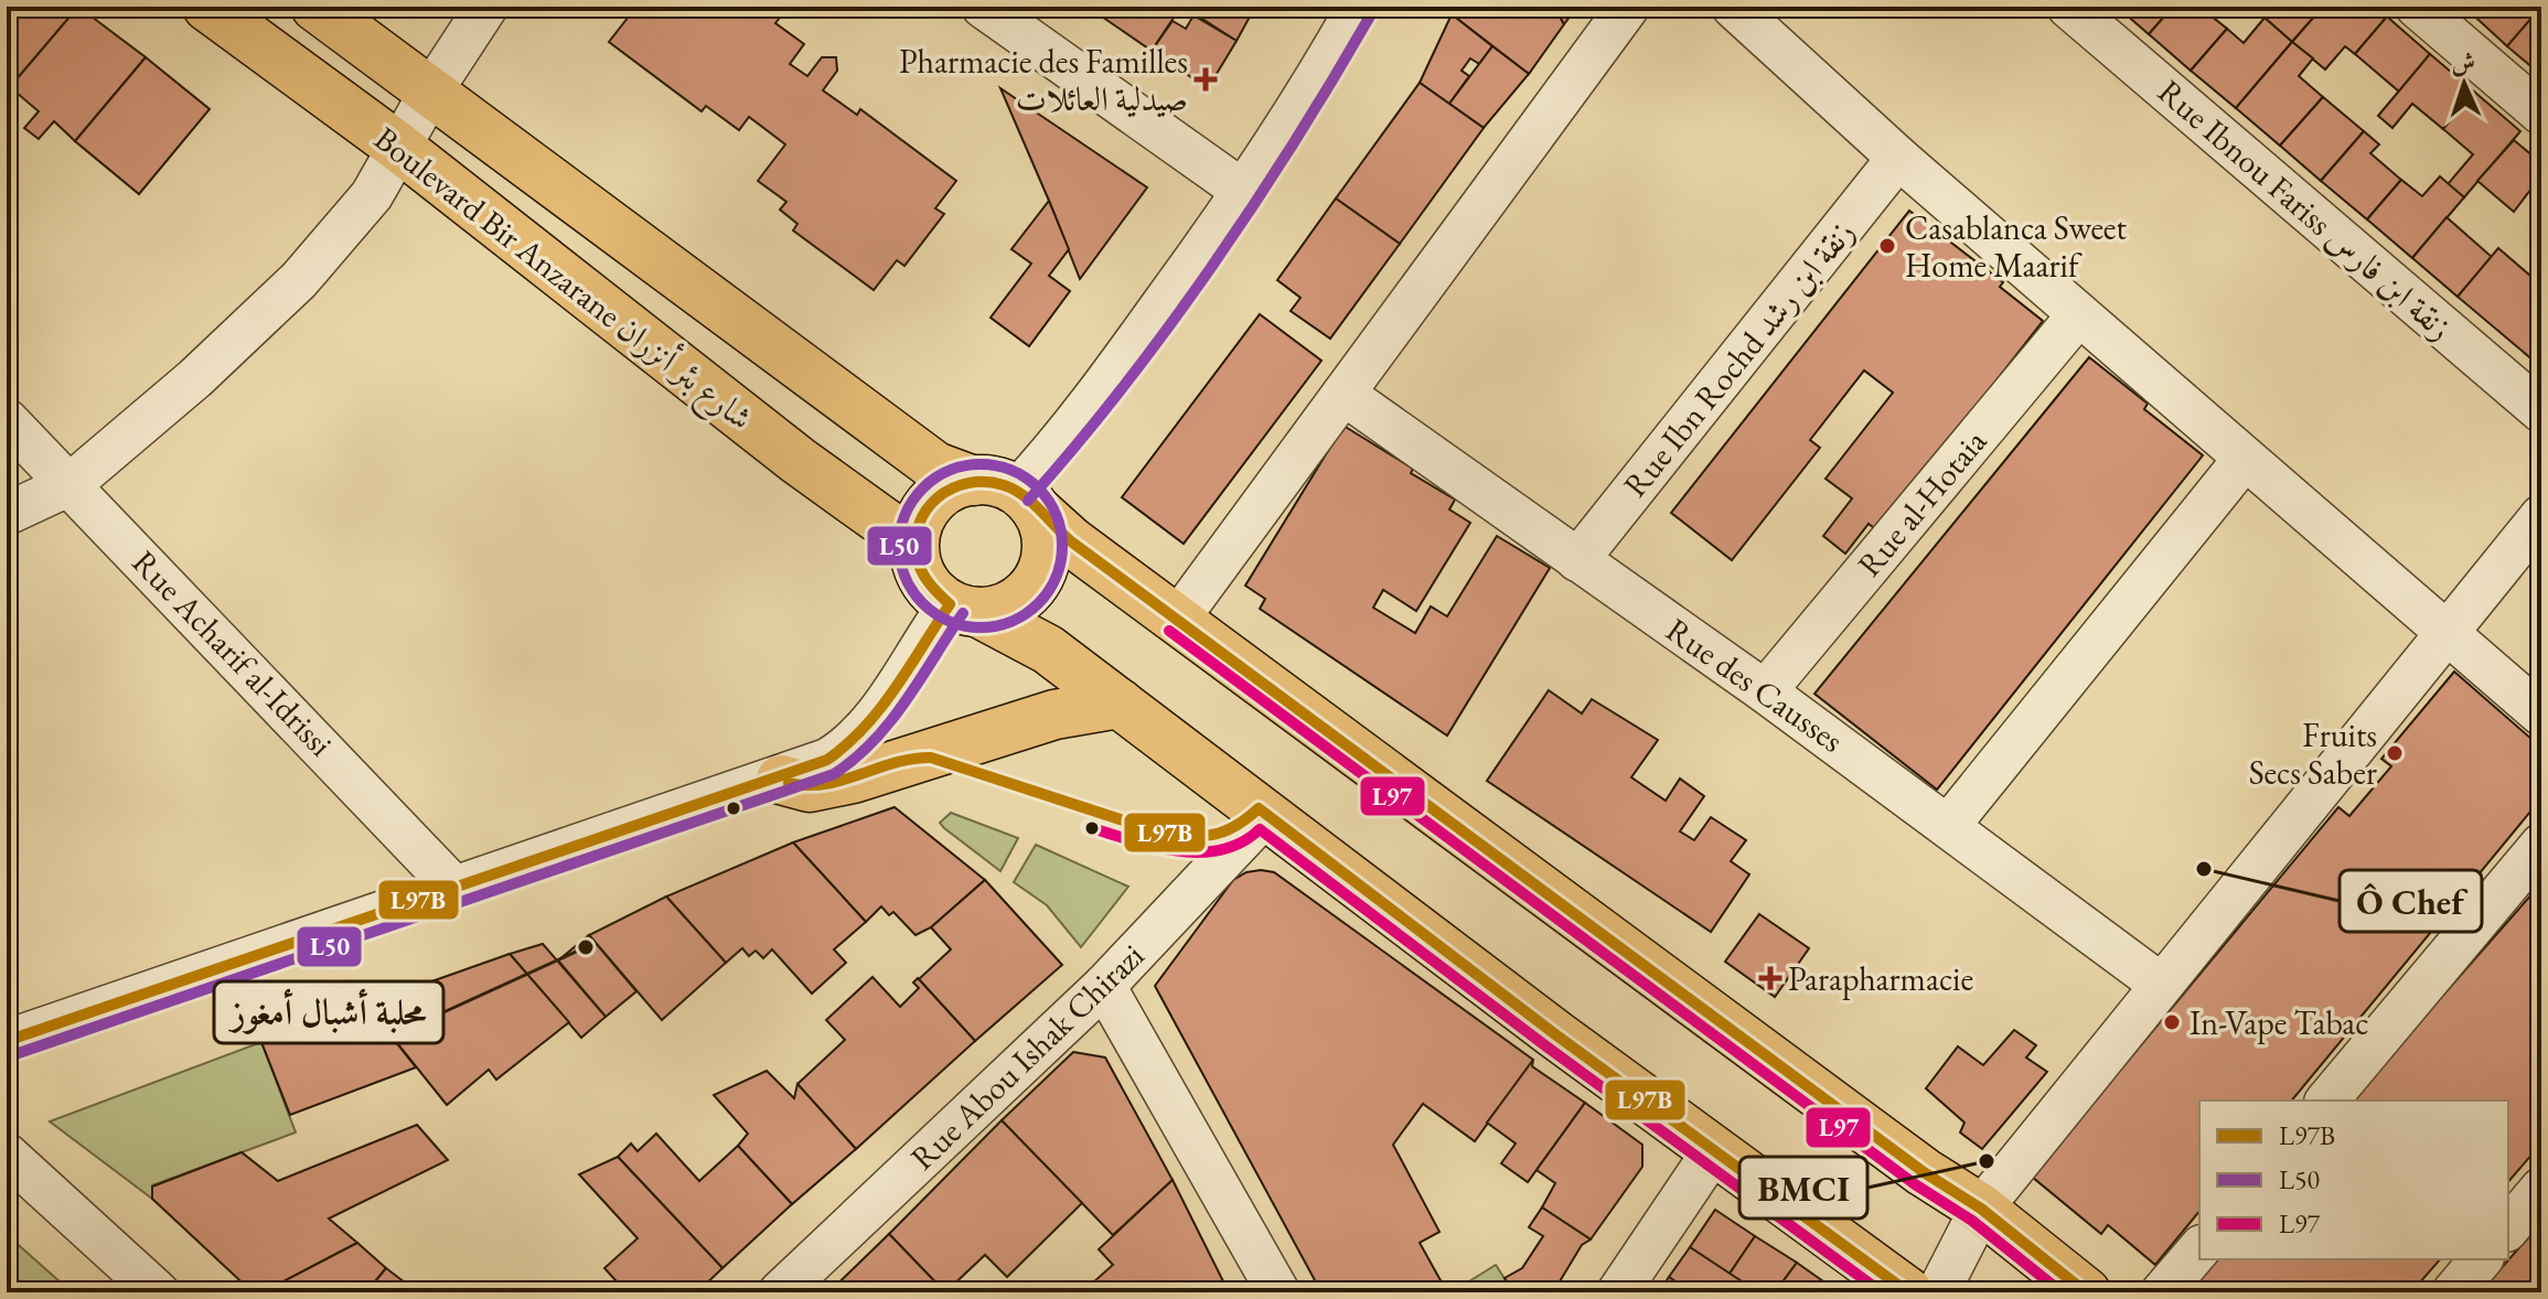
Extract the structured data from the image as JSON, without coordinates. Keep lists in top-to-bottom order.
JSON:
{
  "streets": {
    "main road": ["Boulevard Bir Anzarane شارع بئر أنزران"],
    "street": [
      "Rue Ibnou Fariss زنقة ابن فارس",
      "Rue Ibn Rochd زنقة ابن رشد",
      "Rue al-Hotaia",
      "Rue Acharif al-Idrissi",
      "Rue des Causses",
      "Rue Abou Ishak Chirazi"
    ]
  },
  "crossings": [
    ["Rue Ibn Rochd زنقة ابن رشد", "Rue des Causses"],
    ["Rue al-Hotaia", "Rue des Causses"]
  ],
  "places": {
    "health": ["Pharmacie des Familles صيدلية العائلات", "Parapharmacie"],
    "other": [
      "Casablanca Sweet Home Maarif",
      "Fruits Secs Saber",
      "Ô Chef",
      "محلبة أشبال أمغوز",
      "In-Vape Tabac",
      "BMCI"
    ]
  },
  "lines": ["transit line L50", "transit line L97B", "transit line L97"],
  "legend": ["L97B", "L50", "L97"],
  "north": "top"
}
